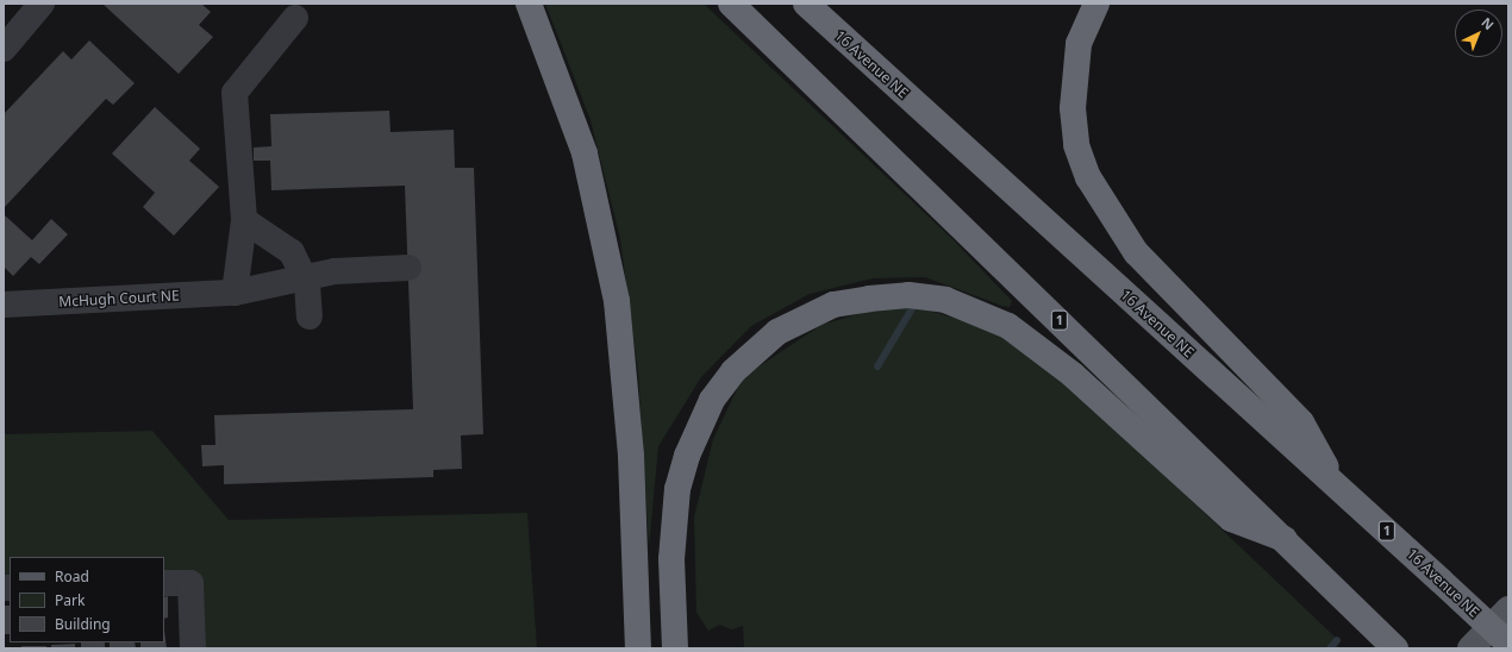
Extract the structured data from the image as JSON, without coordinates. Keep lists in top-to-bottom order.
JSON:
{
  "streets": {
    "highway": ["16 Avenue NE", "1"],
    "street": ["McHugh Court NE"]
  },
  "legend": ["Road", "Park", "Building"],
  "north": "top right"
}
